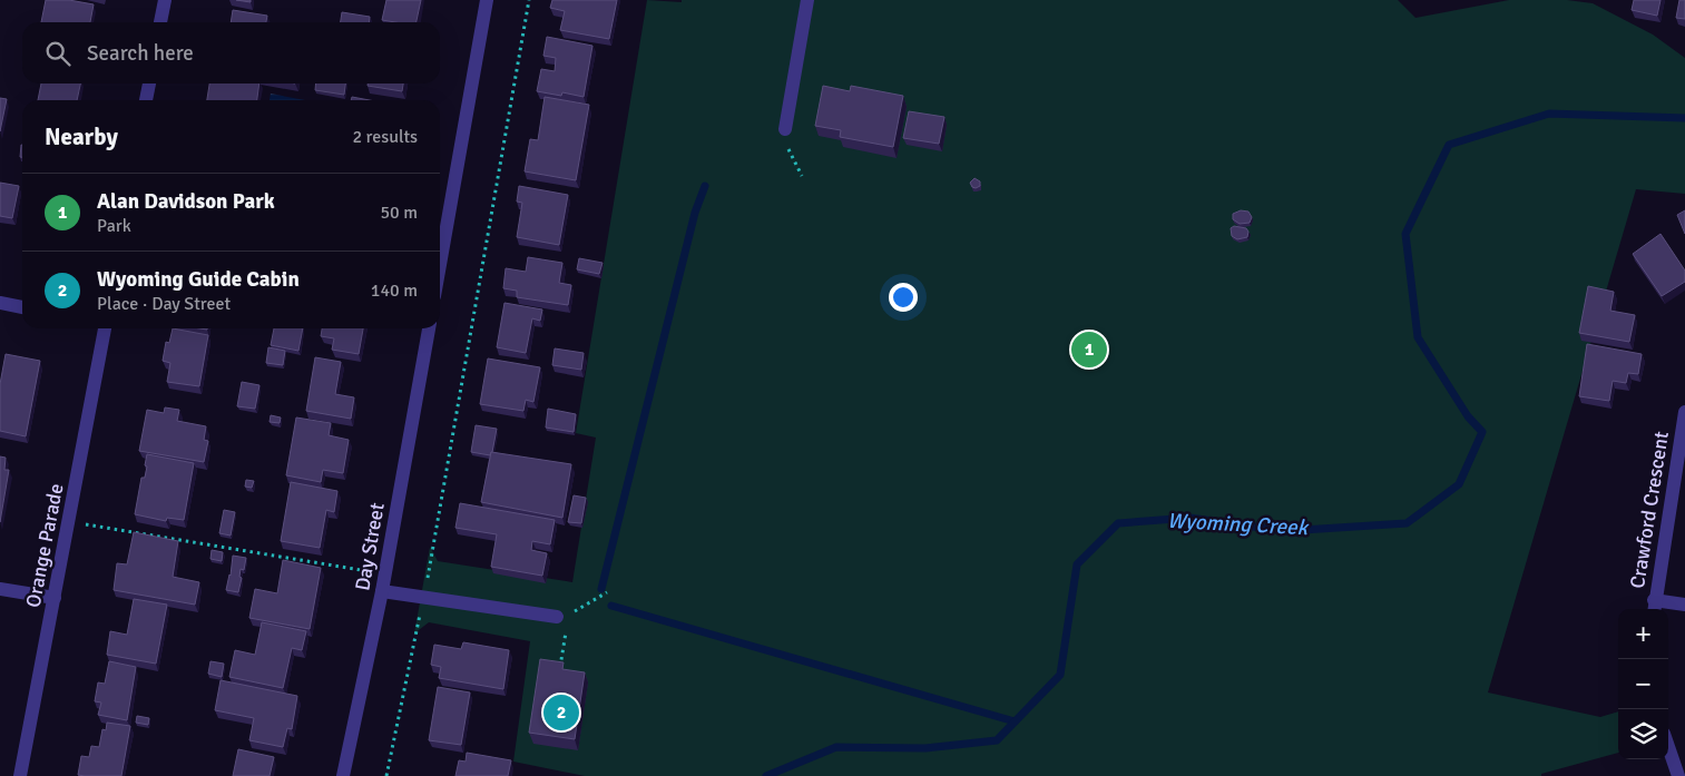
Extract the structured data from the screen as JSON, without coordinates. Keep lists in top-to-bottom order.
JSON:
{
  "streets": {
    "street": ["Crawford Crescent", "Orange Parade", "Day Street"]
  },
  "water": ["Wyoming Creek"],
  "page": {
    "search": "Search here",
    "heading": ["Nearby", "2 results"],
    "list": [
      {
        "mark": "1",
        "name": "Alan Davidson Park",
        "note": "Park",
        "value": "50 m"
      },
      {
        "mark": "2",
        "name": "Wyoming Guide Cabin",
        "note": "Place · Day Street",
        "value": "140 m"
      }
    ],
    "pins": ["1", "2"],
    "map_buttons": ["+", "−"]
  }
}
